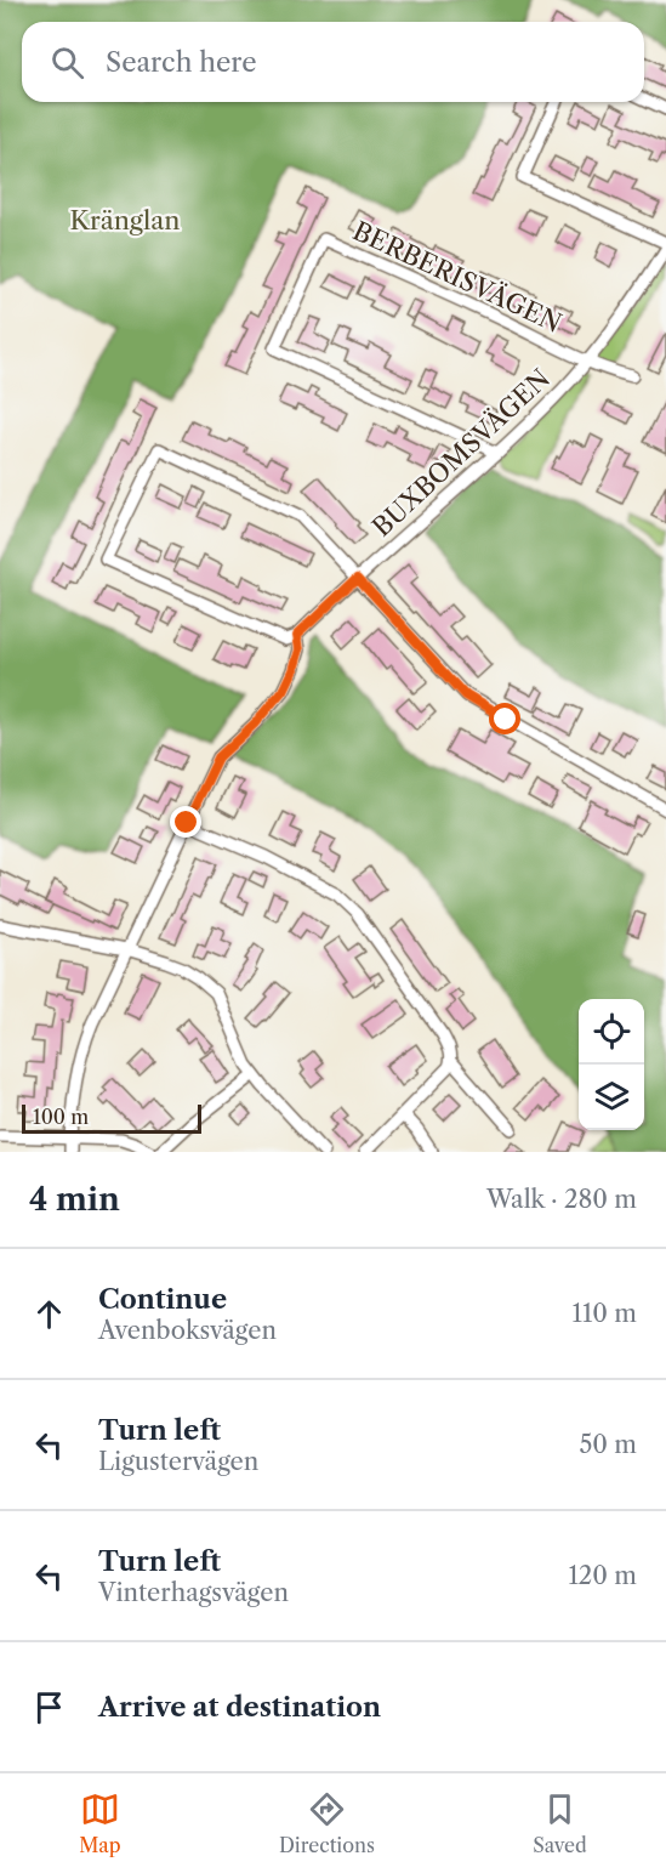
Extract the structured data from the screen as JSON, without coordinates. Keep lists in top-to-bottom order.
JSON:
{
  "streets": {
    "street": ["BERBERISVÄGEN", "BUXBOMSVÄGEN"]
  },
  "crossings": [
    ["BERBERISVÄGEN", "BUXBOMSVÄGEN"]
  ],
  "parks": ["Kränglan"],
  "scale_bar": "100 m",
  "page": {
    "search": "Search here",
    "scale": "100 m",
    "heading": ["4 min", "Walk · 280 m"],
    "list": [
      ["Continue", "Avenboksvägen", "110 m"],
      ["Turn left", "Ligustervägen", "50 m"],
      ["Turn left", "Vinterhagsvägen", "120 m"],
      "Arrive at destination"
    ],
    "nav": ["Map", "Directions", "Saved"]
  }
}
